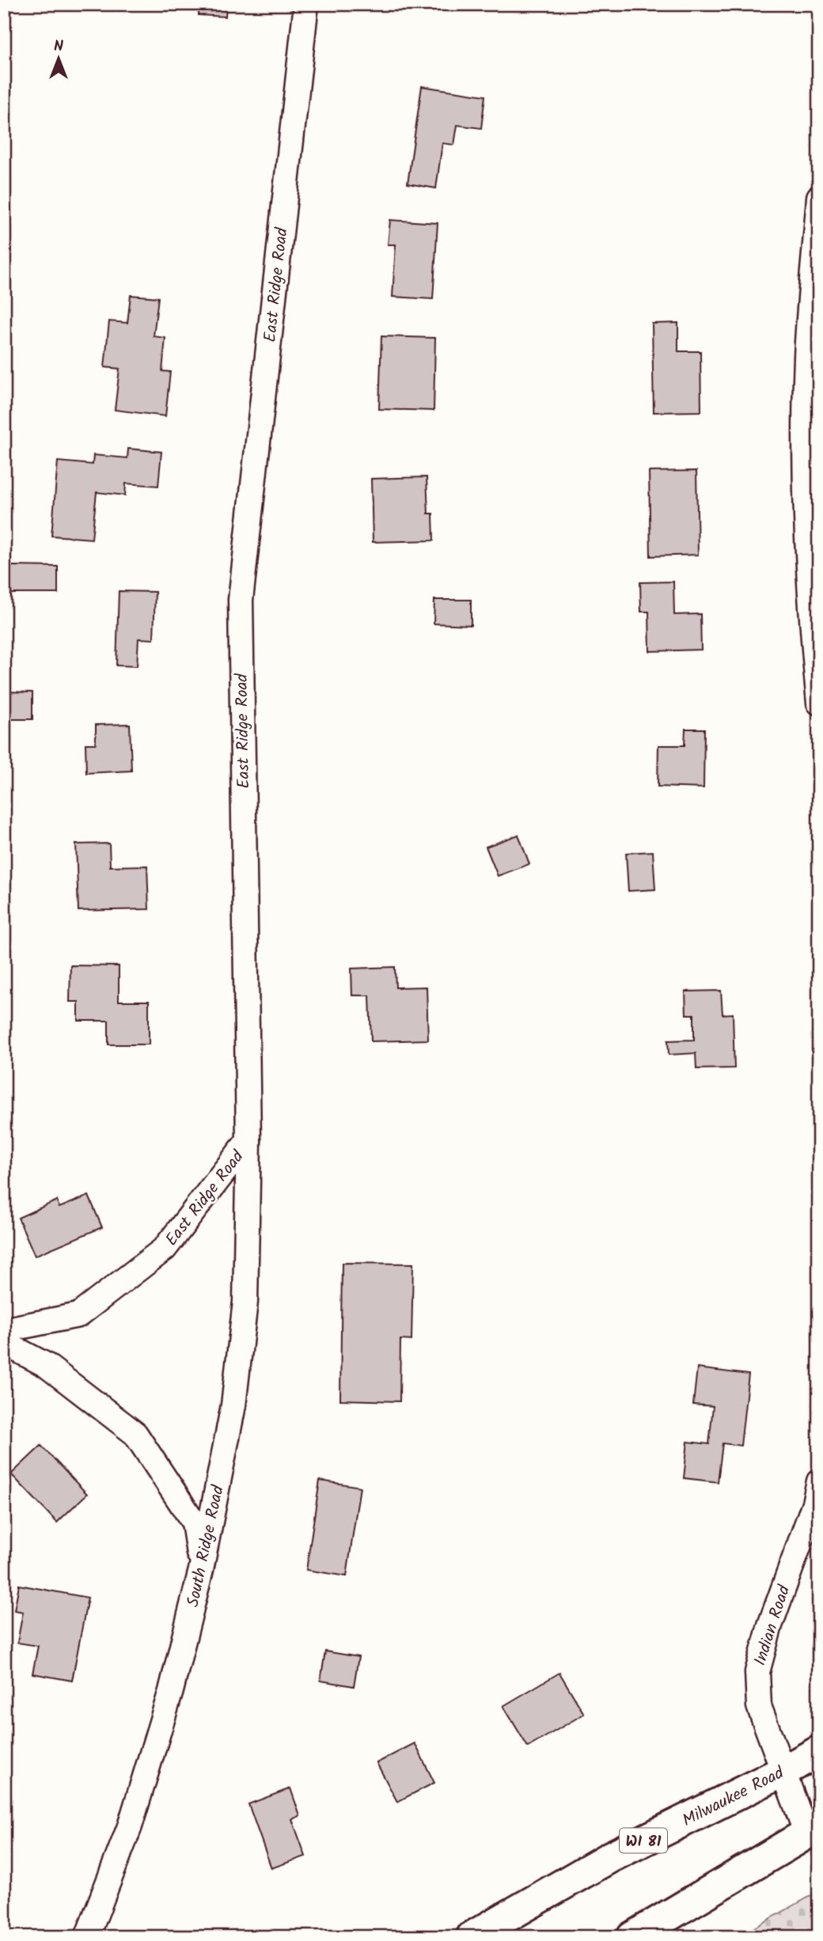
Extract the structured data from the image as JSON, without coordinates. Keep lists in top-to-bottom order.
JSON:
{
  "streets": {
    "main road": ["Milwaukee Road", "WI 81"],
    "street": ["East Ridge Road", "South Ridge Road", "Indian Road"]
  },
  "crossings": [
    ["East Ridge Road", "South Ridge Road"],
    ["Indian Road", "Milwaukee Road"]
  ],
  "north": "top"
}
